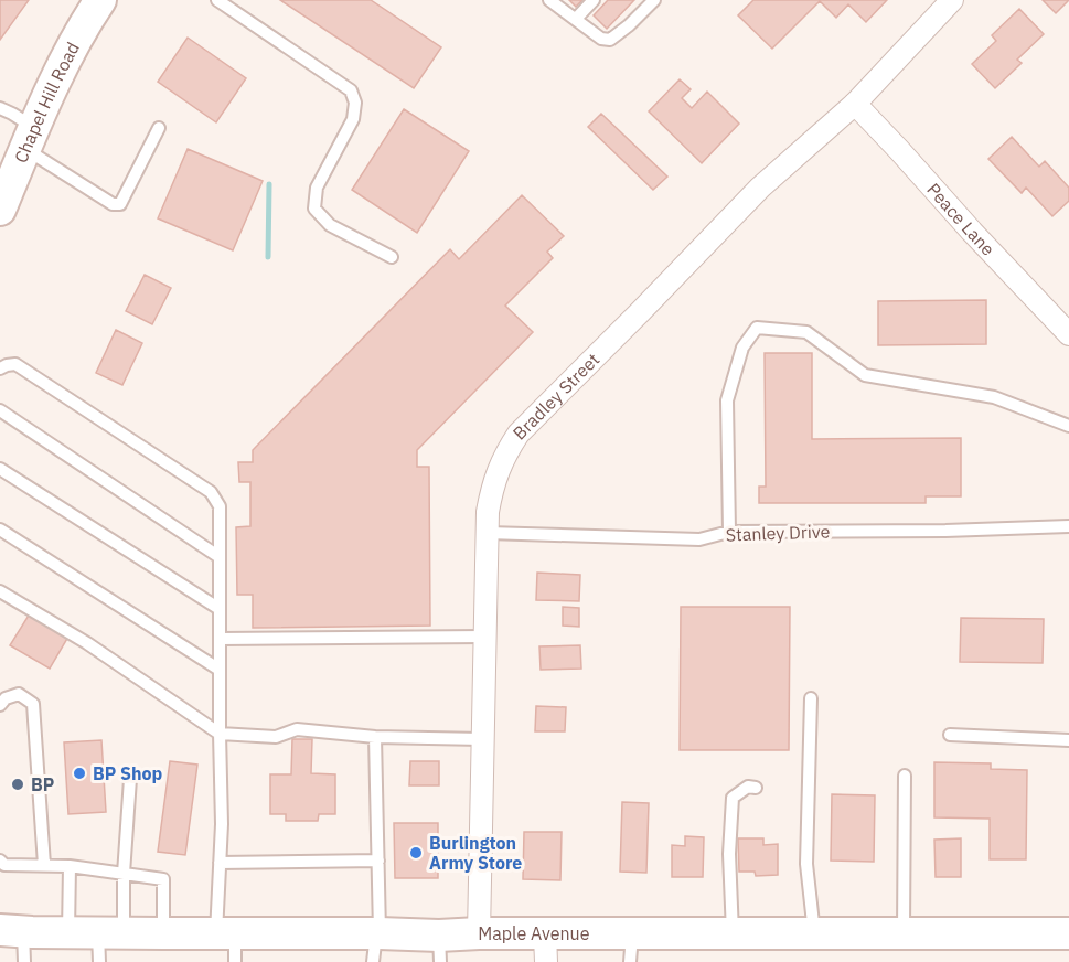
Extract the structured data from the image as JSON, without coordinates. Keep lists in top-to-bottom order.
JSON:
{
  "streets": {
    "main road": ["Chapel Hill Road", "Maple Avenue"],
    "street": ["Peace Lane", "Bradley Street"],
    "lane": ["Stanley Drive"]
  },
  "crossings": [
    ["Peace Lane", "Bradley Street"],
    ["Bradley Street", "Stanley Drive"],
    ["Bradley Street", "Maple Avenue"]
  ],
  "places": ["BP Shop", "BP", "Burlington Army Store"]
}
